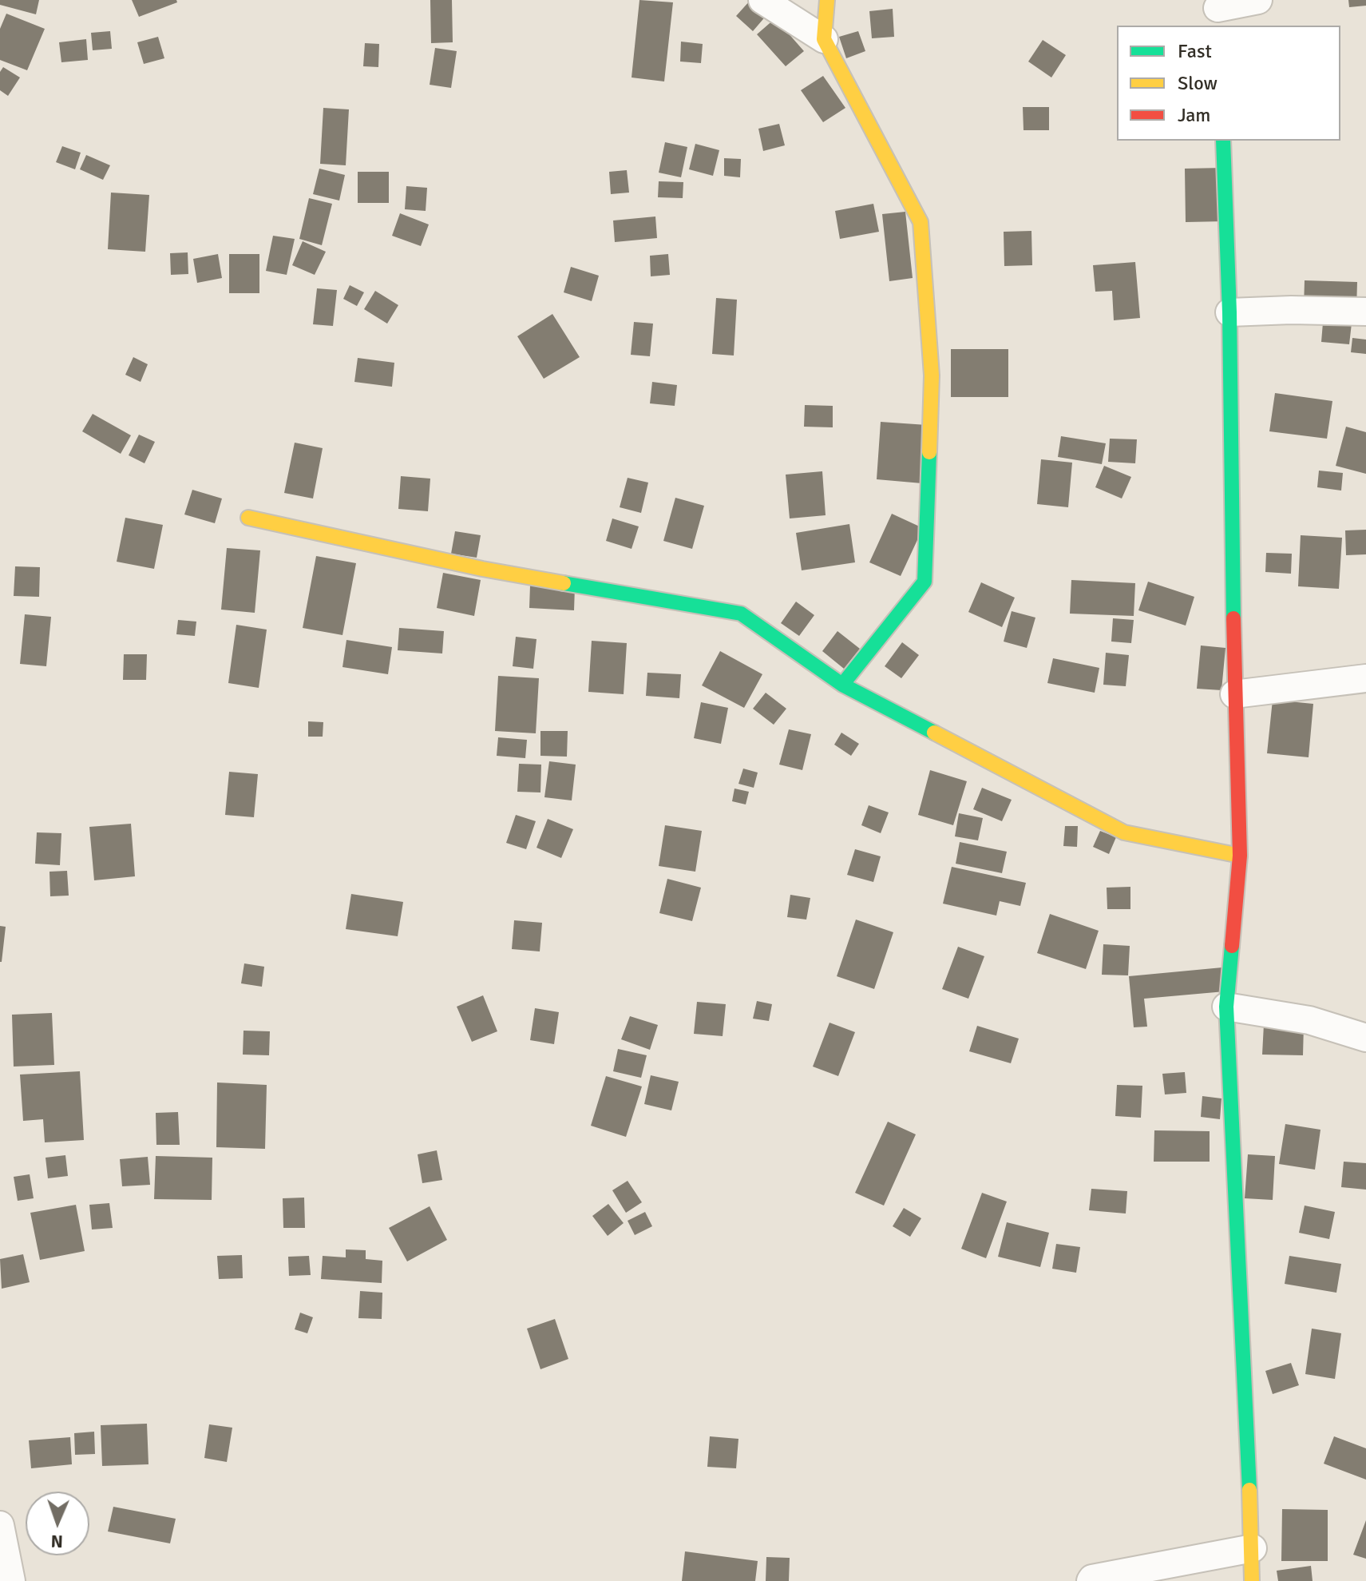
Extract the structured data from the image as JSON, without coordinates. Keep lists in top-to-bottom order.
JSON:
{
  "legend": ["Fast", "Slow", "Jam"],
  "north": "bottom"
}
